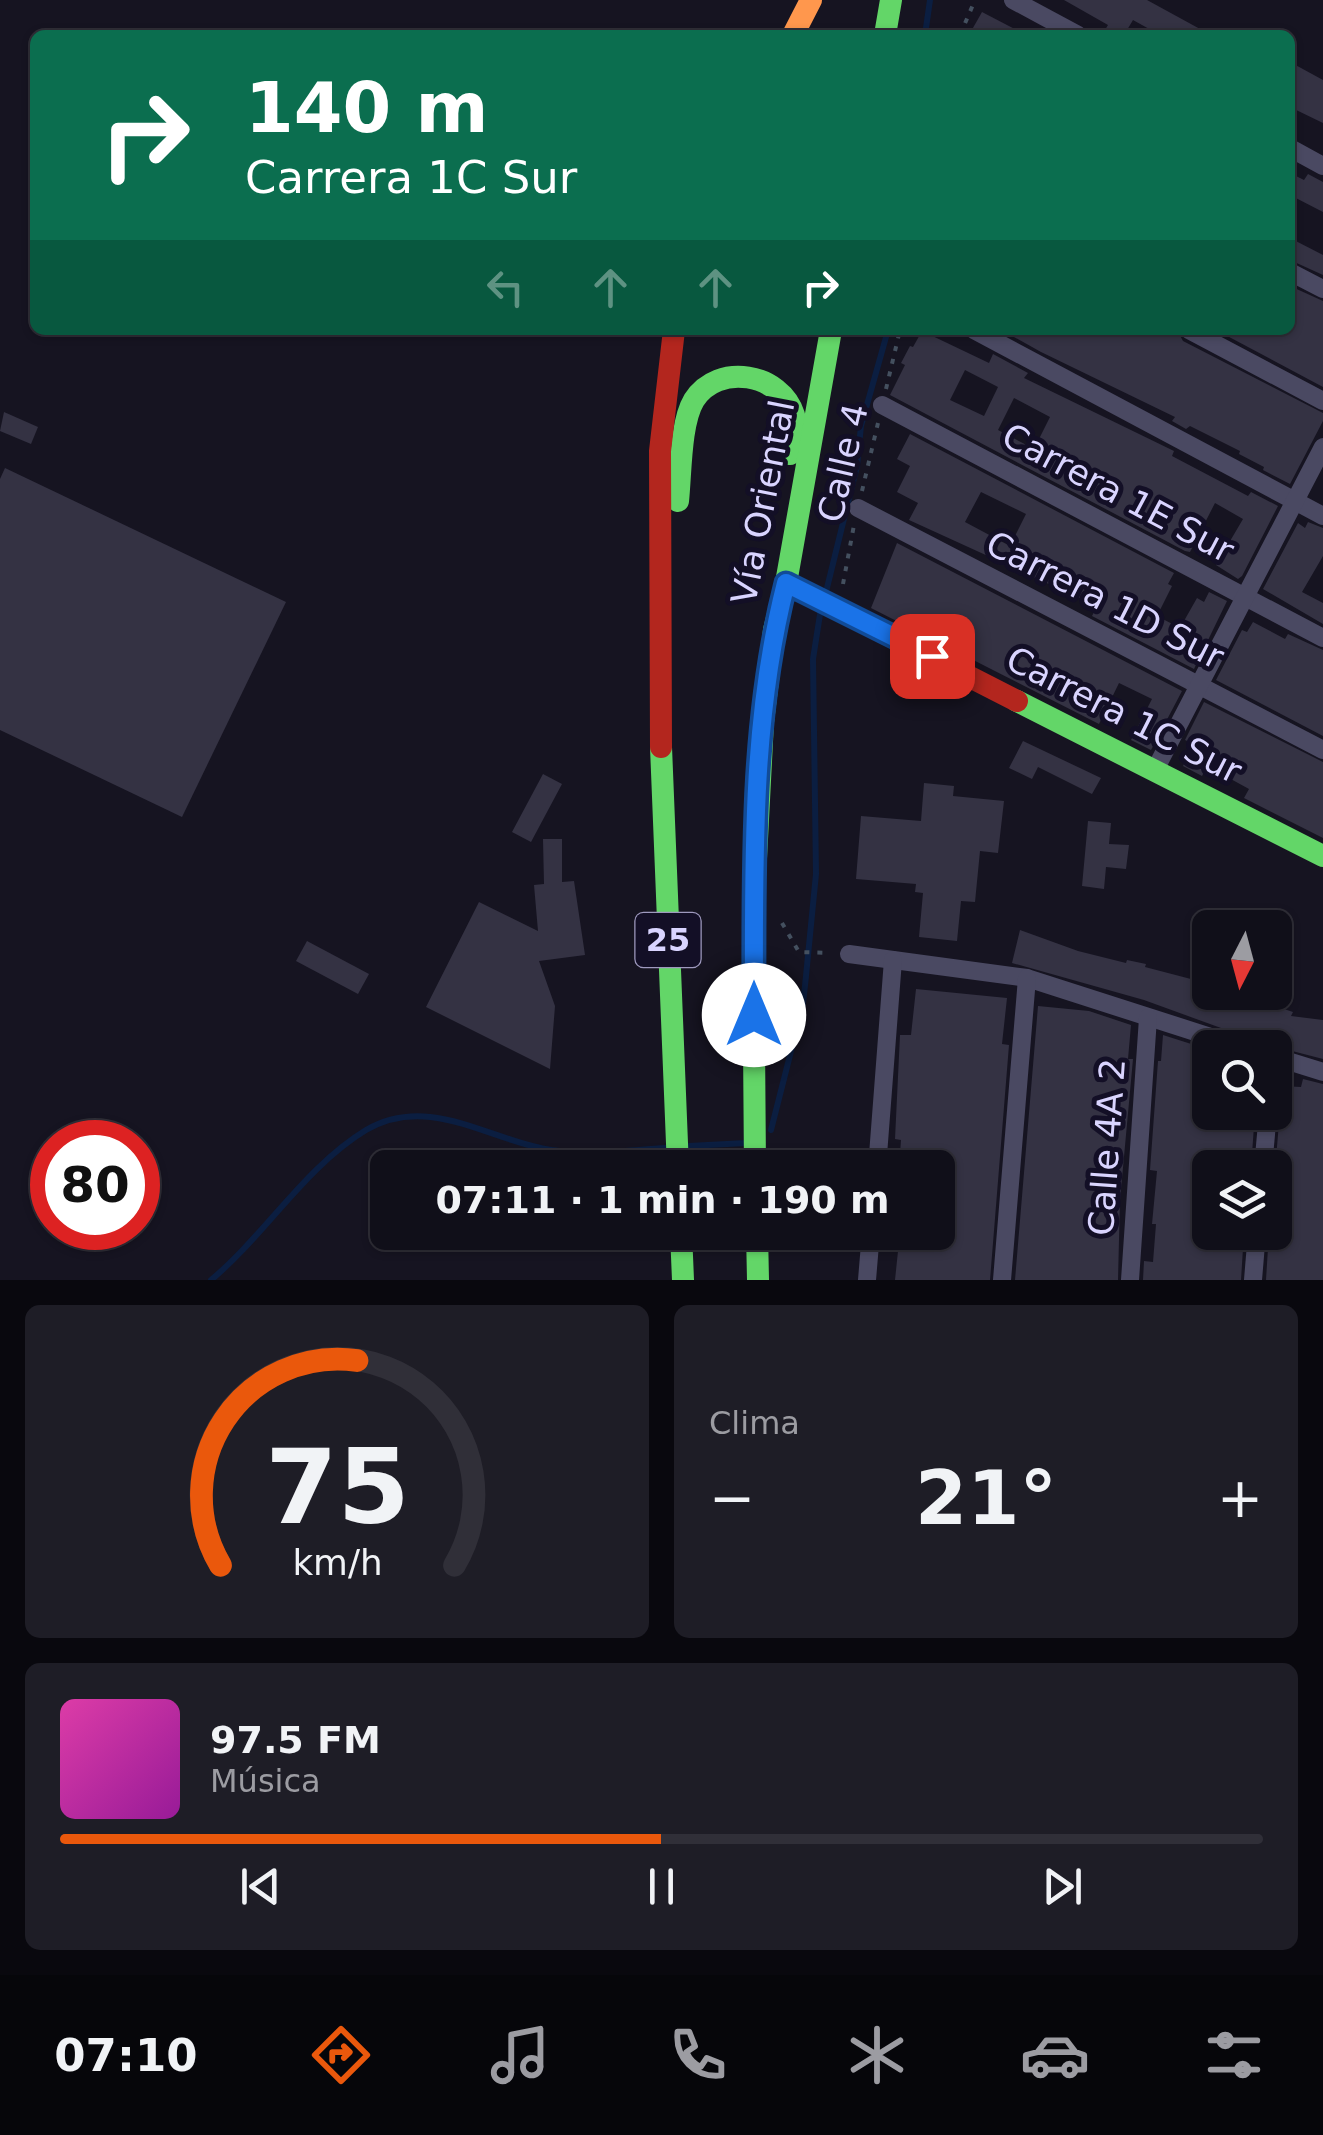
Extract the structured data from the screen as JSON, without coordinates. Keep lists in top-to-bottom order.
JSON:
{
  "streets": {
    "main road": ["Vía Oriental", "Carrera 1C Sur", "25"],
    "street": ["Carrera 1E Sur", "Carrera 1D Sur", "Calle 4A 2"],
    "path": ["Calle 4"]
  },
  "crossings": [
    ["Calle 4", "Carrera 1E Sur"],
    ["Calle 4", "Carrera 1D Sur"],
    ["Calle 4", "Carrera 1C Sur"],
    ["Vía Oriental", "Carrera 1C Sur"]
  ],
  "north": "bottom",
  "page": {
    "turn": ["140 m", "Carrera 1C Sur"],
    "limit": "80",
    "trip": "07:11 · 1 min · 190 m",
    "tile": "Clima",
    "heat": ["−", "21°", "+"],
    "song": ["97.5 FM", "Música"],
    "tabs": "07:10",
    "gauge": ["75", "km/h"]
  }
}
